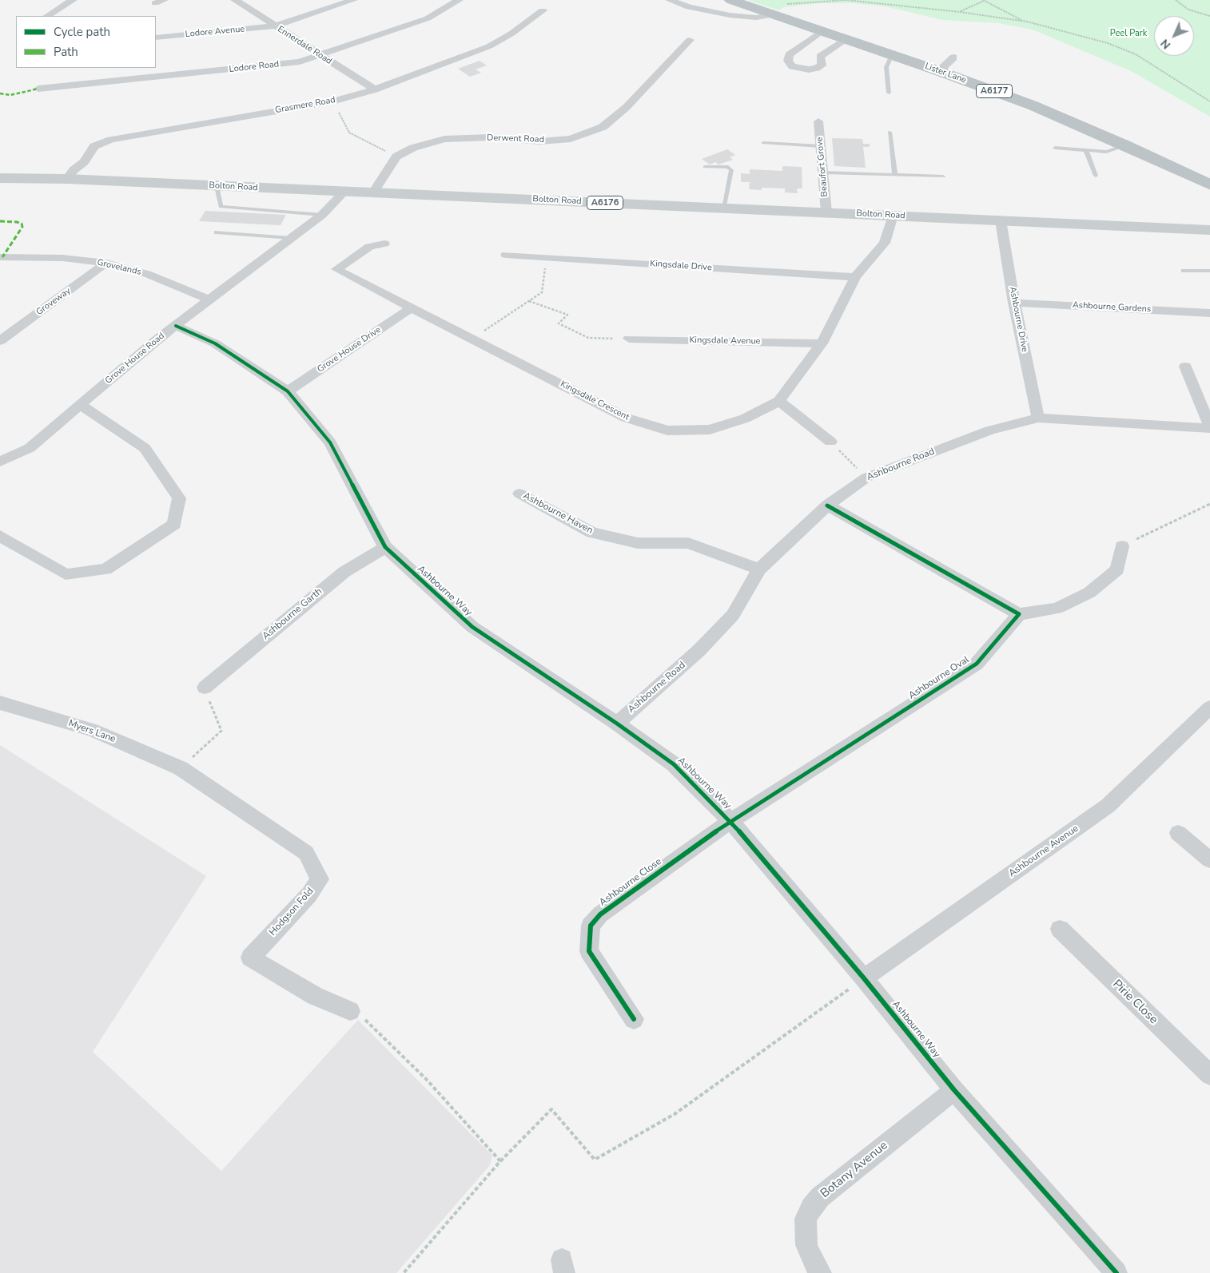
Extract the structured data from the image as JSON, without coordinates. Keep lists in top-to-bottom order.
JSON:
{
  "streets": {
    "highway": ["Lister Lane", "A6177"],
    "main road": ["Bolton Road", "A6176"],
    "street": [
      "Lodore Avenue",
      "Ennerdale Road",
      "Lodore Road",
      "Grasmere Road",
      "Derwent Road",
      "Beaufort Grove",
      "Kingsdale Drive",
      "Grovelands",
      "Groveway",
      "Ashbourne Gardens",
      "Ashbourne Drive",
      "Kingsdale Avenue",
      "Grove House Drive",
      "Grove House Road",
      "Kingsdale Crescent",
      "Ashbourne Road",
      "Ashbourne Haven",
      "Ashbourne Way",
      "Ashbourne Garth",
      "Ashbourne Oval",
      "Myers Lane",
      "Ashbourne Avenue",
      "Ashbourne Close",
      "Hodgson Fold",
      "Pirie Close",
      "Botany Avenue"
    ]
  },
  "crossings": [
    ["Lodore Avenue", "Ennerdale Road"],
    ["Ennerdale Road", "Lodore Road"],
    ["Ennerdale Road", "Grasmere Road"],
    ["Lister Lane", "A6177"],
    ["Grasmere Road", "Bolton Road"],
    ["Beaufort Grove", "Bolton Road"],
    ["Bolton Road", "Ashbourne Drive"],
    ["Bolton Road", "Grove House Road"],
    ["Bolton Road", "Kingsdale Crescent"],
    ["Kingsdale Drive", "Kingsdale Crescent"],
    ["Grovelands", "Groveway"],
    ["Grovelands", "Grove House Road"],
    ["Ashbourne Gardens", "Ashbourne Drive"],
    ["Ashbourne Drive", "Ashbourne Road"],
    ["Kingsdale Avenue", "Kingsdale Crescent"],
    ["Grove House Drive", "Kingsdale Crescent"],
    ["Grove House Drive", "Ashbourne Way"],
    ["Grove House Road", "Ashbourne Way"],
    ["Ashbourne Road", "Ashbourne Haven"],
    ["Ashbourne Road", "Ashbourne Way"],
    ["Ashbourne Way", "Ashbourne Garth"],
    ["Ashbourne Way", "Ashbourne Oval"],
    ["Ashbourne Way", "Ashbourne Avenue"],
    ["Ashbourne Way", "Ashbourne Close"],
    ["Ashbourne Way", "Botany Avenue"],
    ["Ashbourne Oval", "Ashbourne Close"],
    ["Myers Lane", "Hodgson Fold"]
  ],
  "parks": ["Peel Park"],
  "legend": ["Cycle path", "Path"],
  "north": "bottom left"
}
